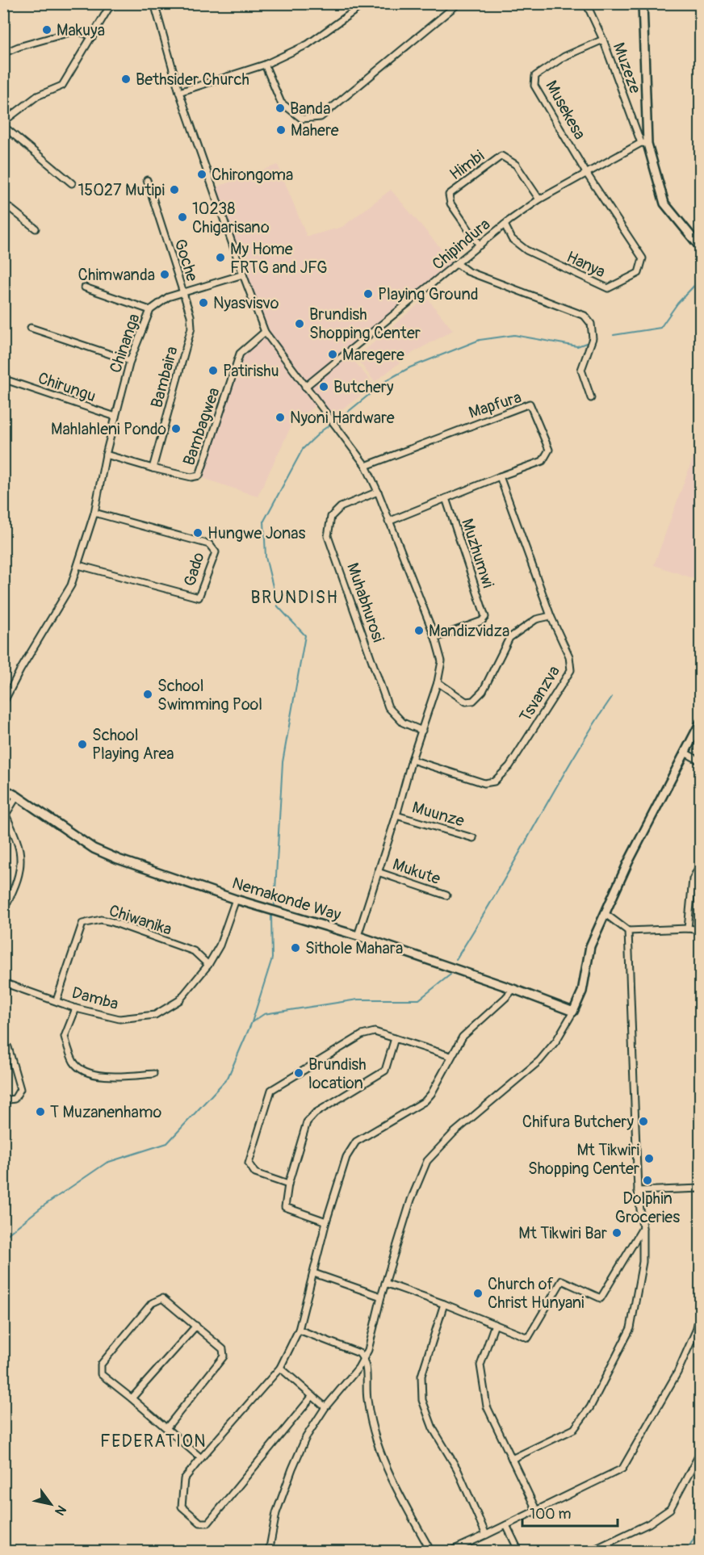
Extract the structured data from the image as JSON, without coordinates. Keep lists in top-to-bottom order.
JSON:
{
  "streets": {
    "street": [
      "Muzeze",
      "Musekesa",
      "Himbi",
      "Chipindura",
      "Goche",
      "Hanya",
      "Chinanga",
      "Bambaira",
      "Chirungu",
      "Mapfura",
      "Bambagwea",
      "Muzhumwi",
      "Gado",
      "Muhabhurosi",
      "Tsvanzva",
      "Muunze",
      "Mukute",
      "Nemakonde Way",
      "Chiwanika",
      "Damba"
    ]
  },
  "crossings": [
    ["Muzeze", "Musekesa"],
    ["Muzeze", "Chipindura"],
    ["Musekesa", "Chipindura"],
    ["Musekesa", "Hanya"],
    ["Himbi", "Chipindura"],
    ["Chipindura", "Hanya"],
    ["Goche", "Chinanga"],
    ["Goche", "Bambaira"],
    ["Chinanga", "Bambaira"],
    ["Chinanga", "Chirungu"],
    ["Chinanga", "Bambagwea"],
    ["Chinanga", "Gado"],
    ["Bambaira", "Bambagwea"],
    ["Mapfura", "Muzhumwi"],
    ["Mapfura", "Tsvanzva"],
    ["Nemakonde Way", "Damba"],
    ["Chiwanika", "Damba"]
  ],
  "districts": ["BRUNDISH", "FEDERATION"],
  "places": [
    "Makuya",
    "Bethsider Church",
    "Banda",
    "Mahere",
    "Chirongoma",
    "15027 Mutipi",
    "10238 Chigarisano",
    "My Home FRTG and JFG",
    "Chimwanda",
    "Playing Ground",
    "Nyasvisvo",
    "Brundish Shopping Center",
    "Maregere",
    "Patirishu",
    "Butchery",
    "Nyoni Hardware",
    "Mahlahleni Pondo",
    "Hungwe Jonas",
    "Mandizvidza",
    "School Swimming Pool",
    "School Playing Area",
    "Sithole Mahara",
    "Brundish location",
    "T Muzanenhamo",
    "Chifura Butchery",
    "Mt Tikwiri Shopping Center",
    "Dolphin Groceries",
    "Mt Tikwiri Bar",
    "Church of Christ Hunyani"
  ],
  "scale_bar": "100 m",
  "north": "bottom right"
}
